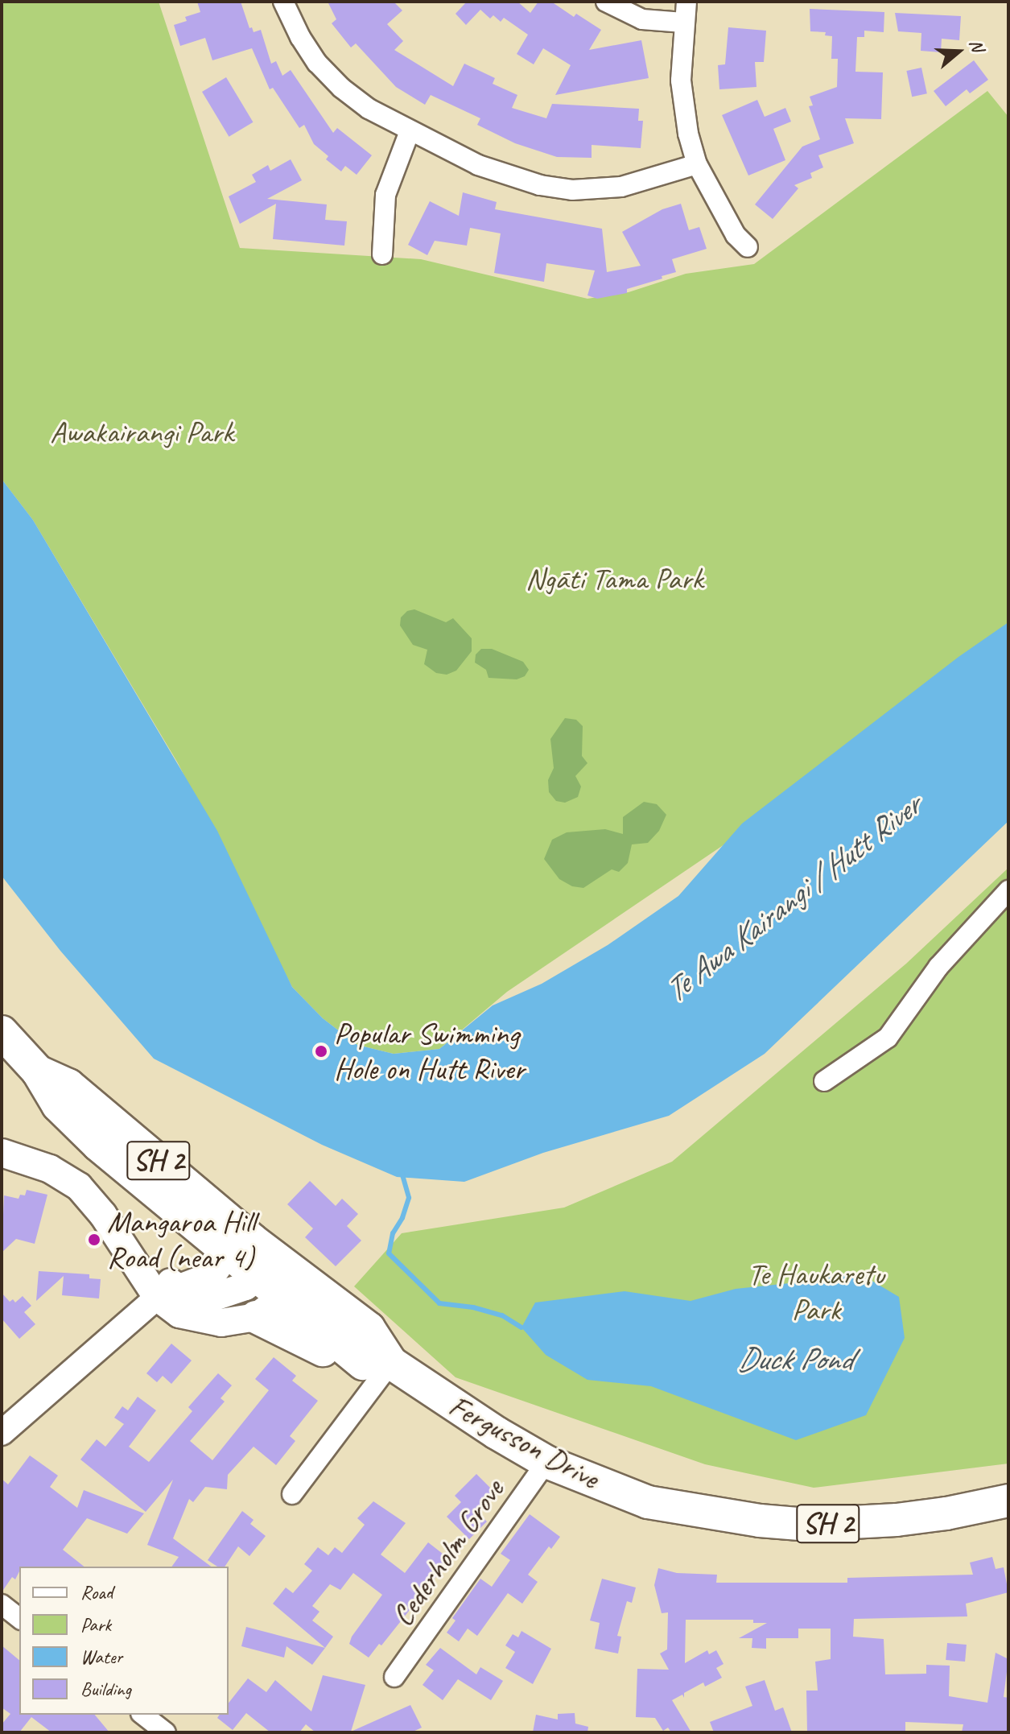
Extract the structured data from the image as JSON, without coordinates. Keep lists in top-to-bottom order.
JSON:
{
  "streets": {
    "highway": ["SH 2", "Fergusson Drive"],
    "street": ["Cederholm Grove"]
  },
  "crossings": [
    ["SH 2", "Fergusson Drive"],
    ["Fergusson Drive", "Cederholm Grove"]
  ],
  "water": ["Te Awa Kairangi / Hutt River", "Duck Pond"],
  "parks": ["Awakairangi Park", "Ngāti Tama Park", "Te Haukaretu Park"],
  "places": ["Popular Swimming Hole on Hutt River", "Mangaroa Hill Road (near 4)"],
  "legend": [
    "Road",
    "Park",
    "Water",
    "Building"
  ],
  "north": "right"
}
